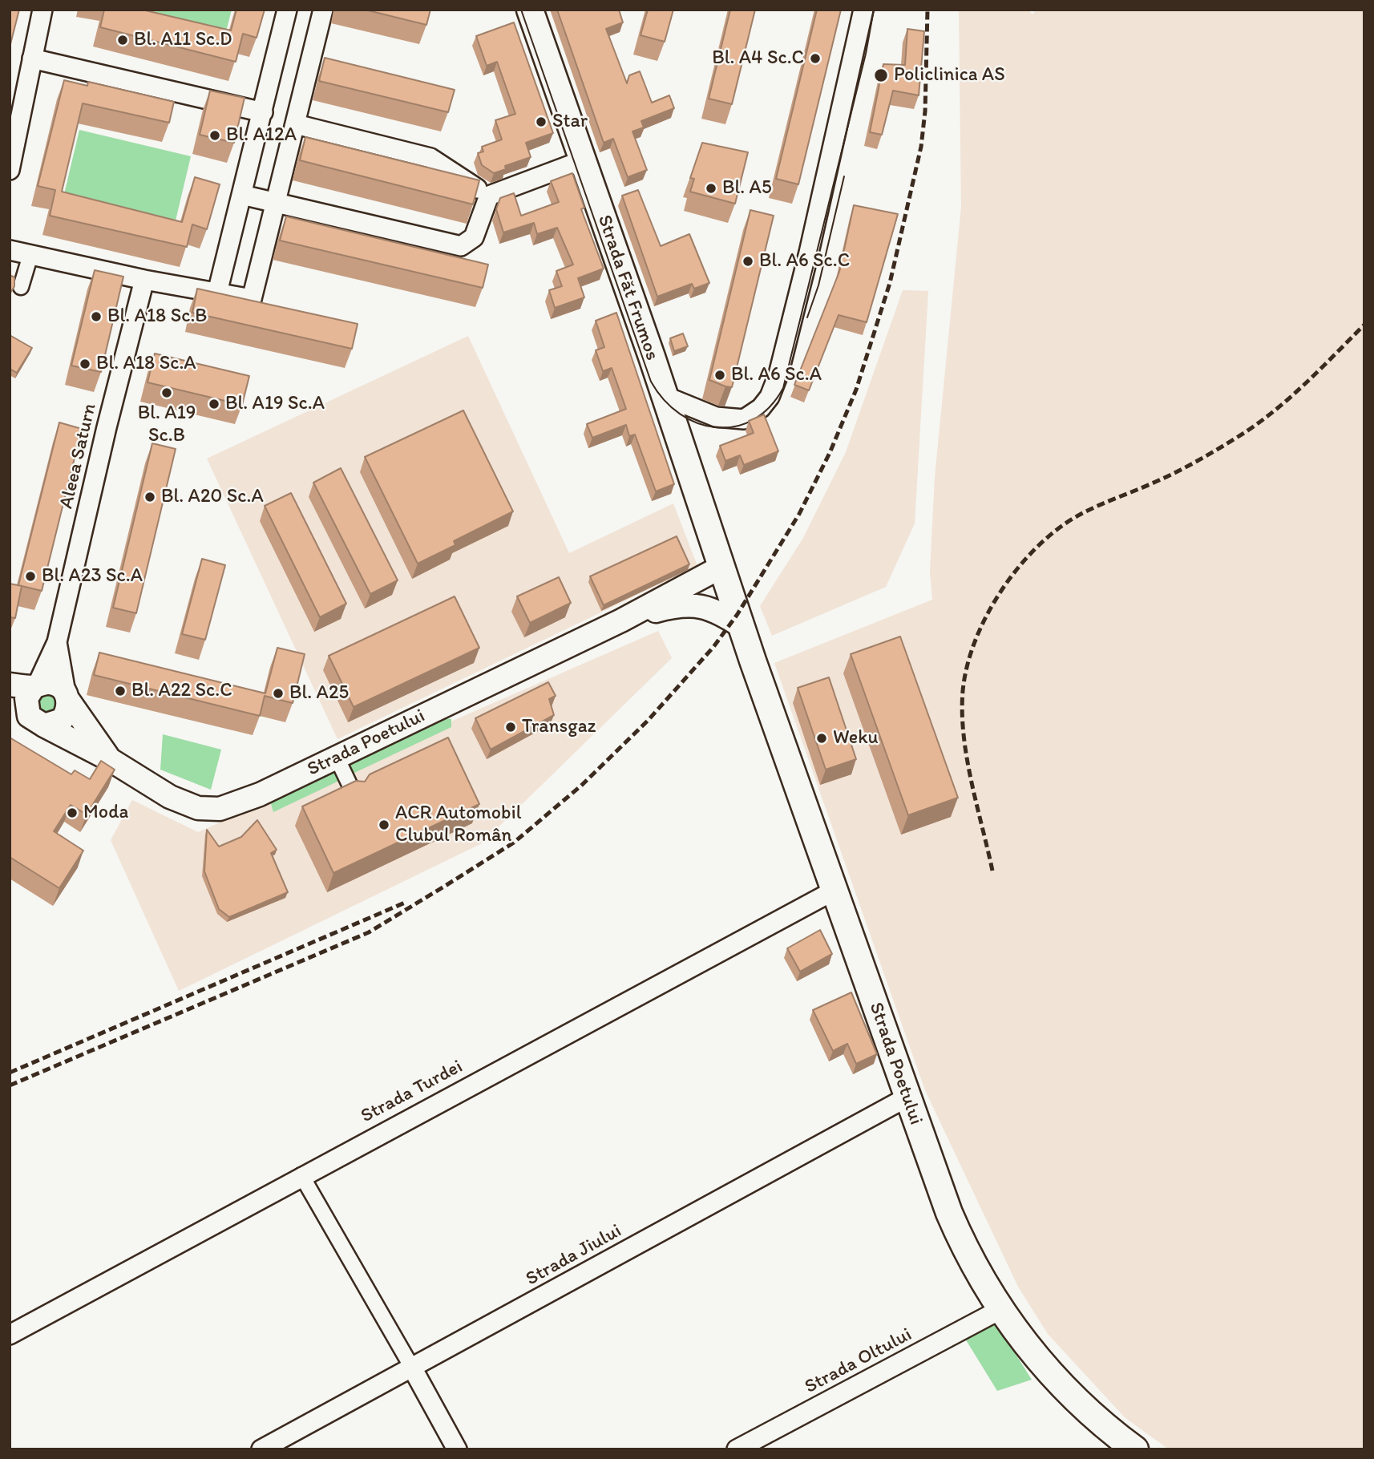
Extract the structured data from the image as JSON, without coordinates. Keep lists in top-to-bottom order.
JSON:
{
  "streets": {
    "main road": ["Strada Făt Frumos", "Strada Poetului"],
    "street": [
      "Aleea Saturn",
      "Strada Turdei",
      "Strada Jiului",
      "Strada Oltului"
    ]
  },
  "crossings": [
    ["Strada Făt Frumos", "Strada Poetului"],
    ["Aleea Saturn", "Strada Poetului"],
    ["Strada Poetului", "Strada Turdei"],
    ["Strada Poetului", "Strada Jiului"],
    ["Strada Poetului", "Strada Oltului"]
  ],
  "places": [
    "Bl. A11 Sc.D",
    "Bl. A4 Sc.C",
    "Policlinica AS",
    "Star",
    "Bl. A12A",
    "Bl. A5",
    "Bl. A6 Sc.C",
    "Bl. A18 Sc.B",
    "Bl. A18 Sc.A",
    "Bl. A6 Sc.A",
    "Bl. A19 Sc.B",
    "Bl. A19 Sc.A",
    "Bl. A20 Sc.A",
    "Bl. A23 Sc.A",
    "Bl. A22 Sc.C",
    "Bl. A25",
    "Transgaz",
    "Weku",
    "Moda",
    "ACR Automobil Clubul Român"
  ]
}
